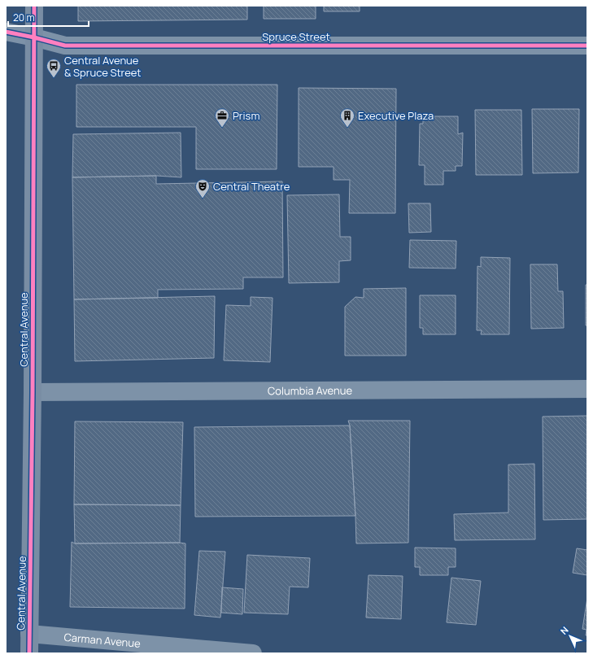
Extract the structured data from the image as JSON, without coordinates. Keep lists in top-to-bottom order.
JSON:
{
  "streets": {
    "street": [
      "Spruce Street",
      "Central Avenue",
      "Columbia Avenue",
      "Carman Avenue"
    ]
  },
  "crossings": [
    ["Spruce Street", "Central Avenue"],
    ["Central Avenue", "Columbia Avenue"],
    ["Central Avenue", "Carman Avenue"]
  ],
  "places": {
    "bus stop": ["Central Avenue & Spruce Street"],
    "office": ["Prism"],
    "building": ["Executive Plaza"],
    "theatre": ["Central Theatre"]
  },
  "scale_bar": "20 m",
  "north": "top left"
}
